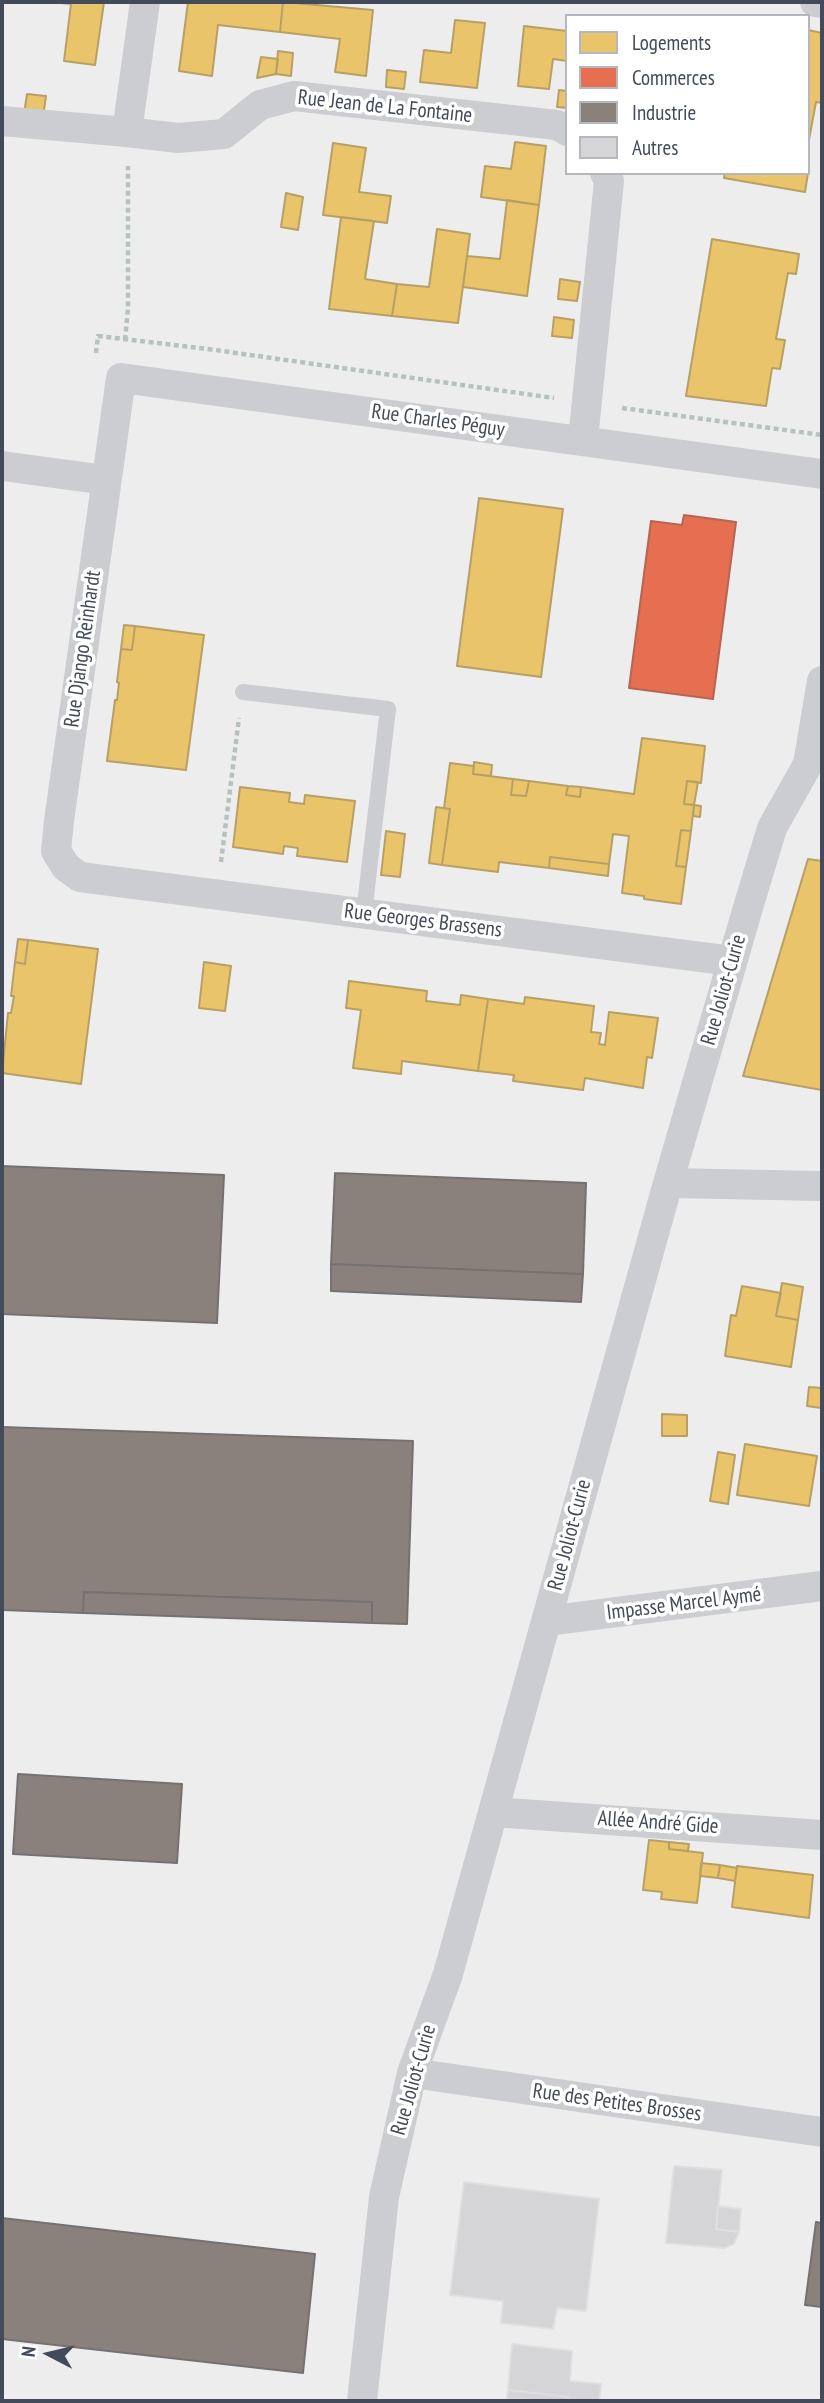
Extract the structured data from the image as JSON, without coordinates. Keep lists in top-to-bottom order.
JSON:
{
  "streets": {
    "street": [
      "Rue Jean de La Fontaine",
      "Rue Charles Péguy",
      "Rue Django Reinhardt",
      "Rue Georges Brassens",
      "Rue Joliot-Curie",
      "Impasse Marcel Aymé",
      "Allée André Gide",
      "Rue des Petites Brosses"
    ]
  },
  "crossings": [
    ["Rue Charles Péguy", "Rue Django Reinhardt"],
    ["Rue Django Reinhardt", "Rue Georges Brassens"],
    ["Rue Georges Brassens", "Rue Joliot-Curie"],
    ["Rue Joliot-Curie", "Impasse Marcel Aymé"],
    ["Rue Joliot-Curie", "Allée André Gide"],
    ["Rue Joliot-Curie", "Rue des Petites Brosses"]
  ],
  "legend": [
    "Logements",
    "Commerces",
    "Industrie",
    "Autres"
  ],
  "north": "left"
}
